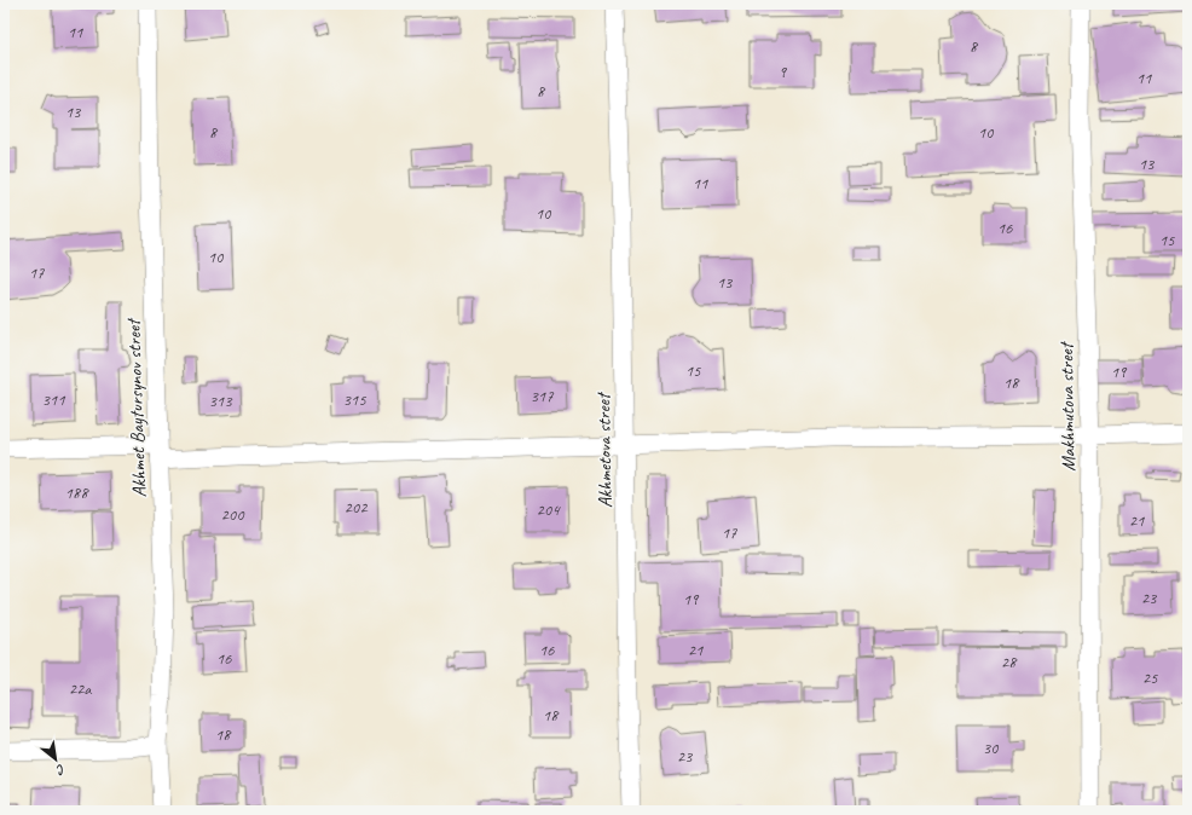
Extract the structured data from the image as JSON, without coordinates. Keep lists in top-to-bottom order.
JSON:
{
  "streets": {
    "street": ["Makhmutova street", "Akhmet Baytursynov street", "Akhmetova street"]
  },
  "house_numbers": [
    "11",
    "8",
    "9",
    "11",
    "8",
    "13",
    "8",
    "10",
    "13",
    "11",
    "10",
    "16",
    "15",
    "10",
    "17",
    "13",
    "15",
    "19",
    "18",
    "317",
    "311",
    "315",
    "313",
    "188",
    "202",
    "204",
    "200",
    "21",
    "17",
    "23",
    "19",
    "16",
    "21",
    "16",
    "28",
    "25",
    "22а",
    "18",
    "18",
    "30",
    "23"
  ],
  "north": "bottom right"
}
